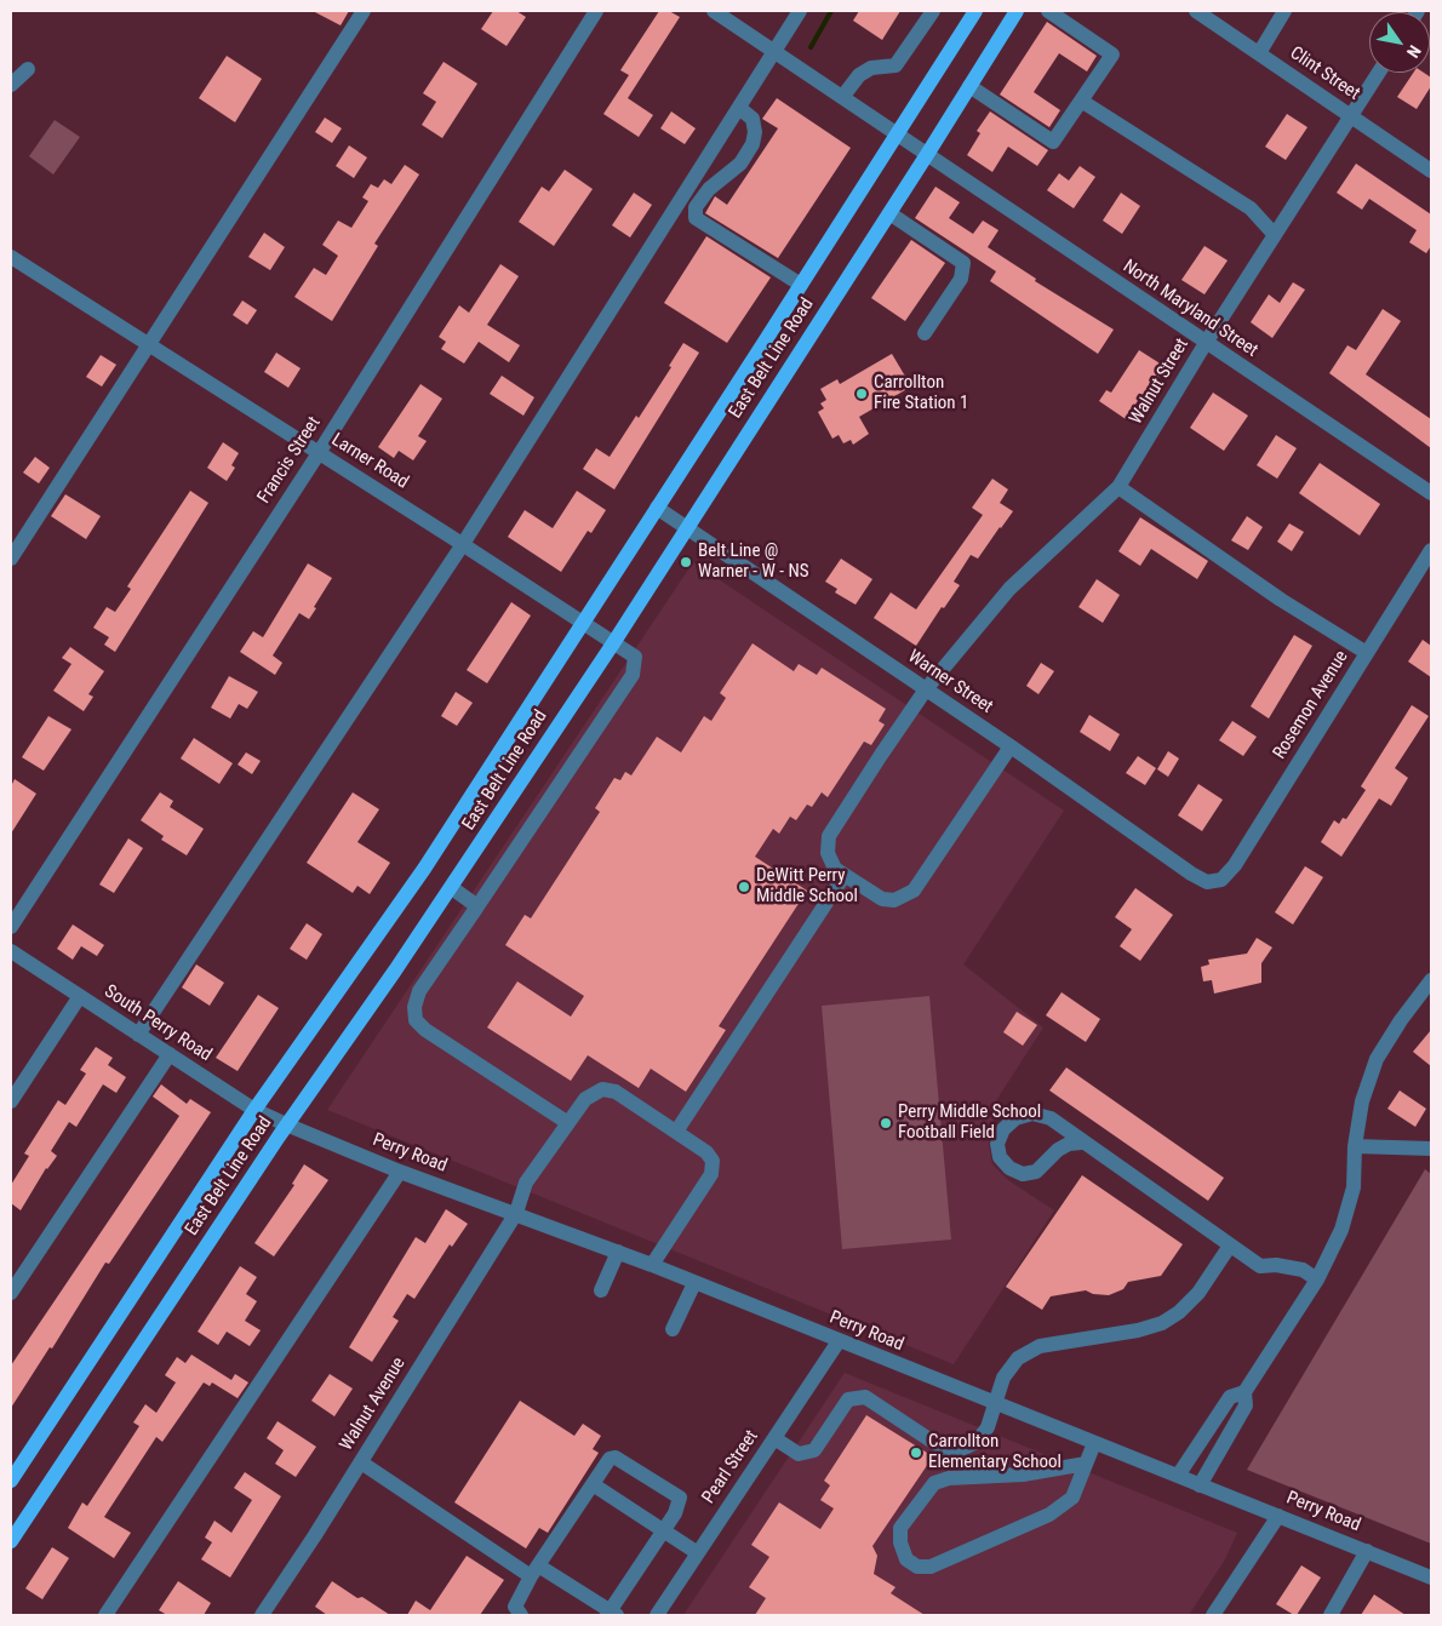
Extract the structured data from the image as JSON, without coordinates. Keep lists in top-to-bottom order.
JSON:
{
  "streets": {
    "main road": ["East Belt Line Road"],
    "street": [
      "Clint Street",
      "North Maryland Street",
      "Walnut Street",
      "Francis Street",
      "Larner Road",
      "Warner Street",
      "Rosemon Avenue",
      "South Perry Road",
      "Perry Road",
      "Walnut Avenue",
      "Pearl Street"
    ]
  },
  "crossings": [
    ["Clint Street", "Walnut Street"],
    ["North Maryland Street", "East Belt Line Road"],
    ["North Maryland Street", "Walnut Street"],
    ["East Belt Line Road", "Larner Road"],
    ["East Belt Line Road", "Warner Street"],
    ["East Belt Line Road", "South Perry Road"],
    ["East Belt Line Road", "Perry Road"],
    ["Walnut Street", "Warner Street"],
    ["Francis Street", "Larner Road"],
    ["Warner Street", "Rosemon Avenue"],
    ["South Perry Road", "Perry Road"],
    ["Perry Road", "Walnut Avenue"],
    ["Perry Road", "Pearl Street"]
  ],
  "places": [
    "Carrollton Fire Station 1",
    "Belt Line @ Warner - W - NS",
    "DeWitt Perry Middle School",
    "Perry Middle School Football Field",
    "Carrollton Elementary School"
  ],
  "north": "bottom right"
}
